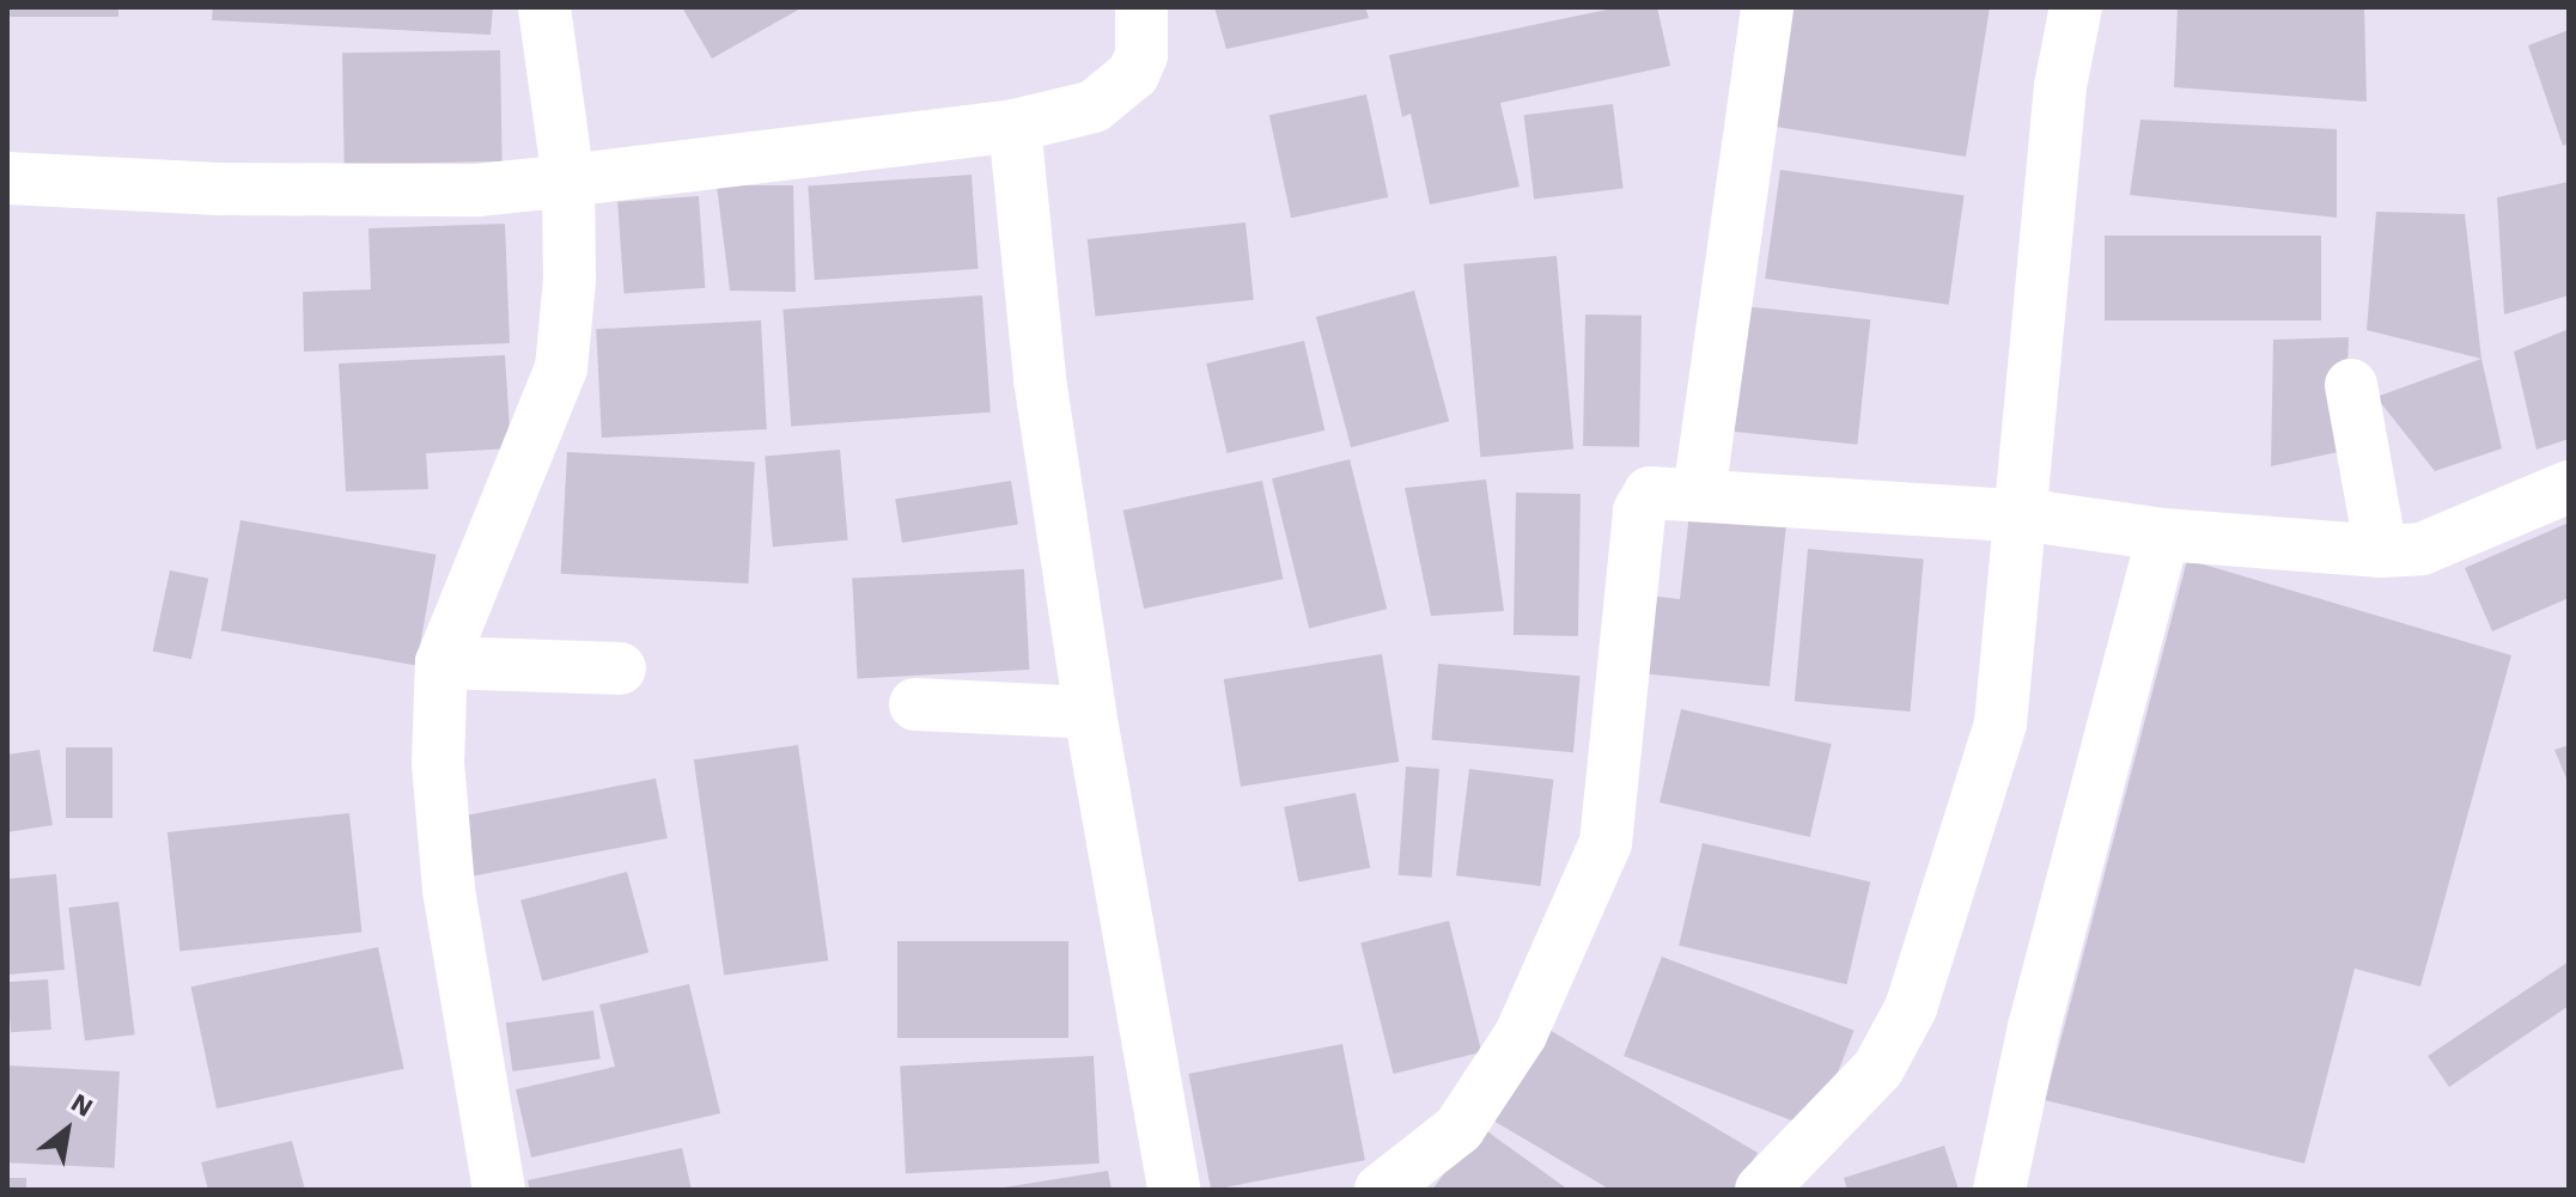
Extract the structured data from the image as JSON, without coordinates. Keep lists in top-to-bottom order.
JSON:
{
  "north": "top right"
}
